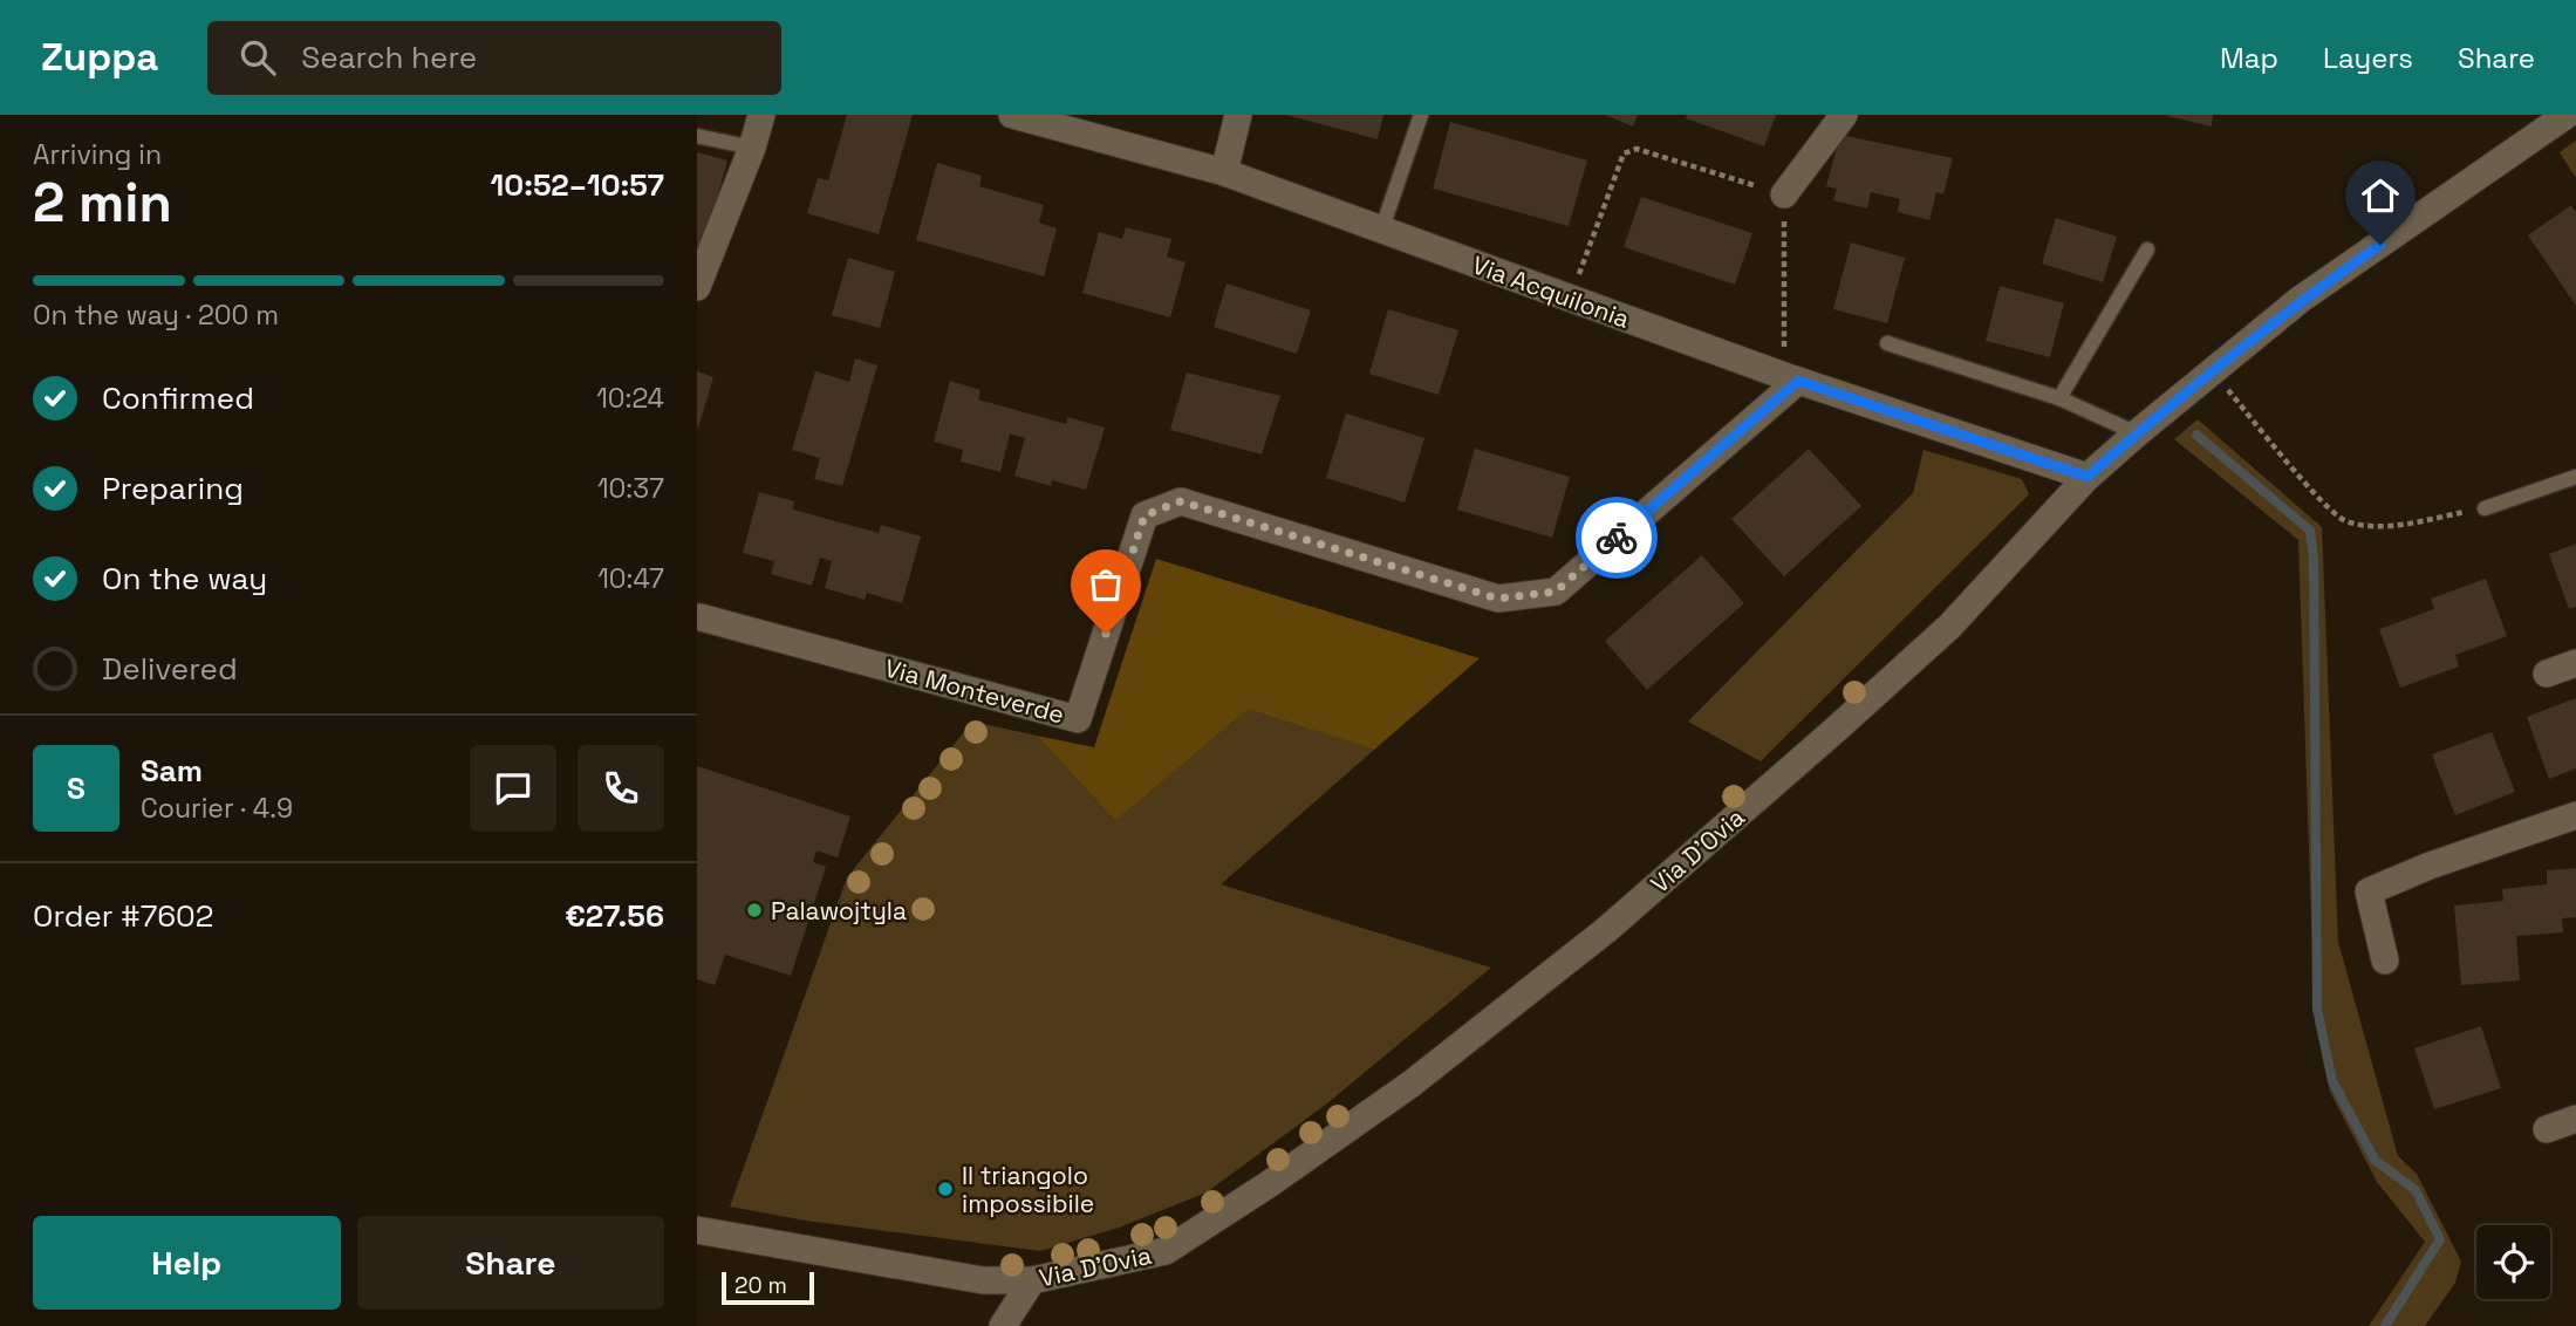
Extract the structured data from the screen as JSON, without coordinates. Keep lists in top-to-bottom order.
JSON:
{
  "streets": {
    "street": ["Via Acquilonia", "Via Monteverde", "Via D'Ovia"]
  },
  "crossings": [
    ["Via Acquilonia", "Via Monteverde"],
    ["Via Acquilonia", "Via D'Ovia"]
  ],
  "places": ["Palawojtyla", "Il triangolo impossibile"],
  "scale_bar": "20 m",
  "page": {
    "header": "Zuppa",
    "search": "Search here",
    "nav": ["Map", "Layers", "Share"],
    "heading": ["2 min", "Arriving in", "10:52–10:57"],
    "panel": [
      "Sam",
      "Courier · 4.9",
      "Order #7602",
      "€27.56"
    ],
    "bar": "On the way · 200 m",
    "list": [
      ["Confirmed", "10:24"],
      ["Preparing", "10:37"],
      ["On the way", "10:47"],
      "Delivered"
    ],
    "round": "S",
    "buttons": ["Help", "Share"],
    "scale": "20 m"
  }
}
